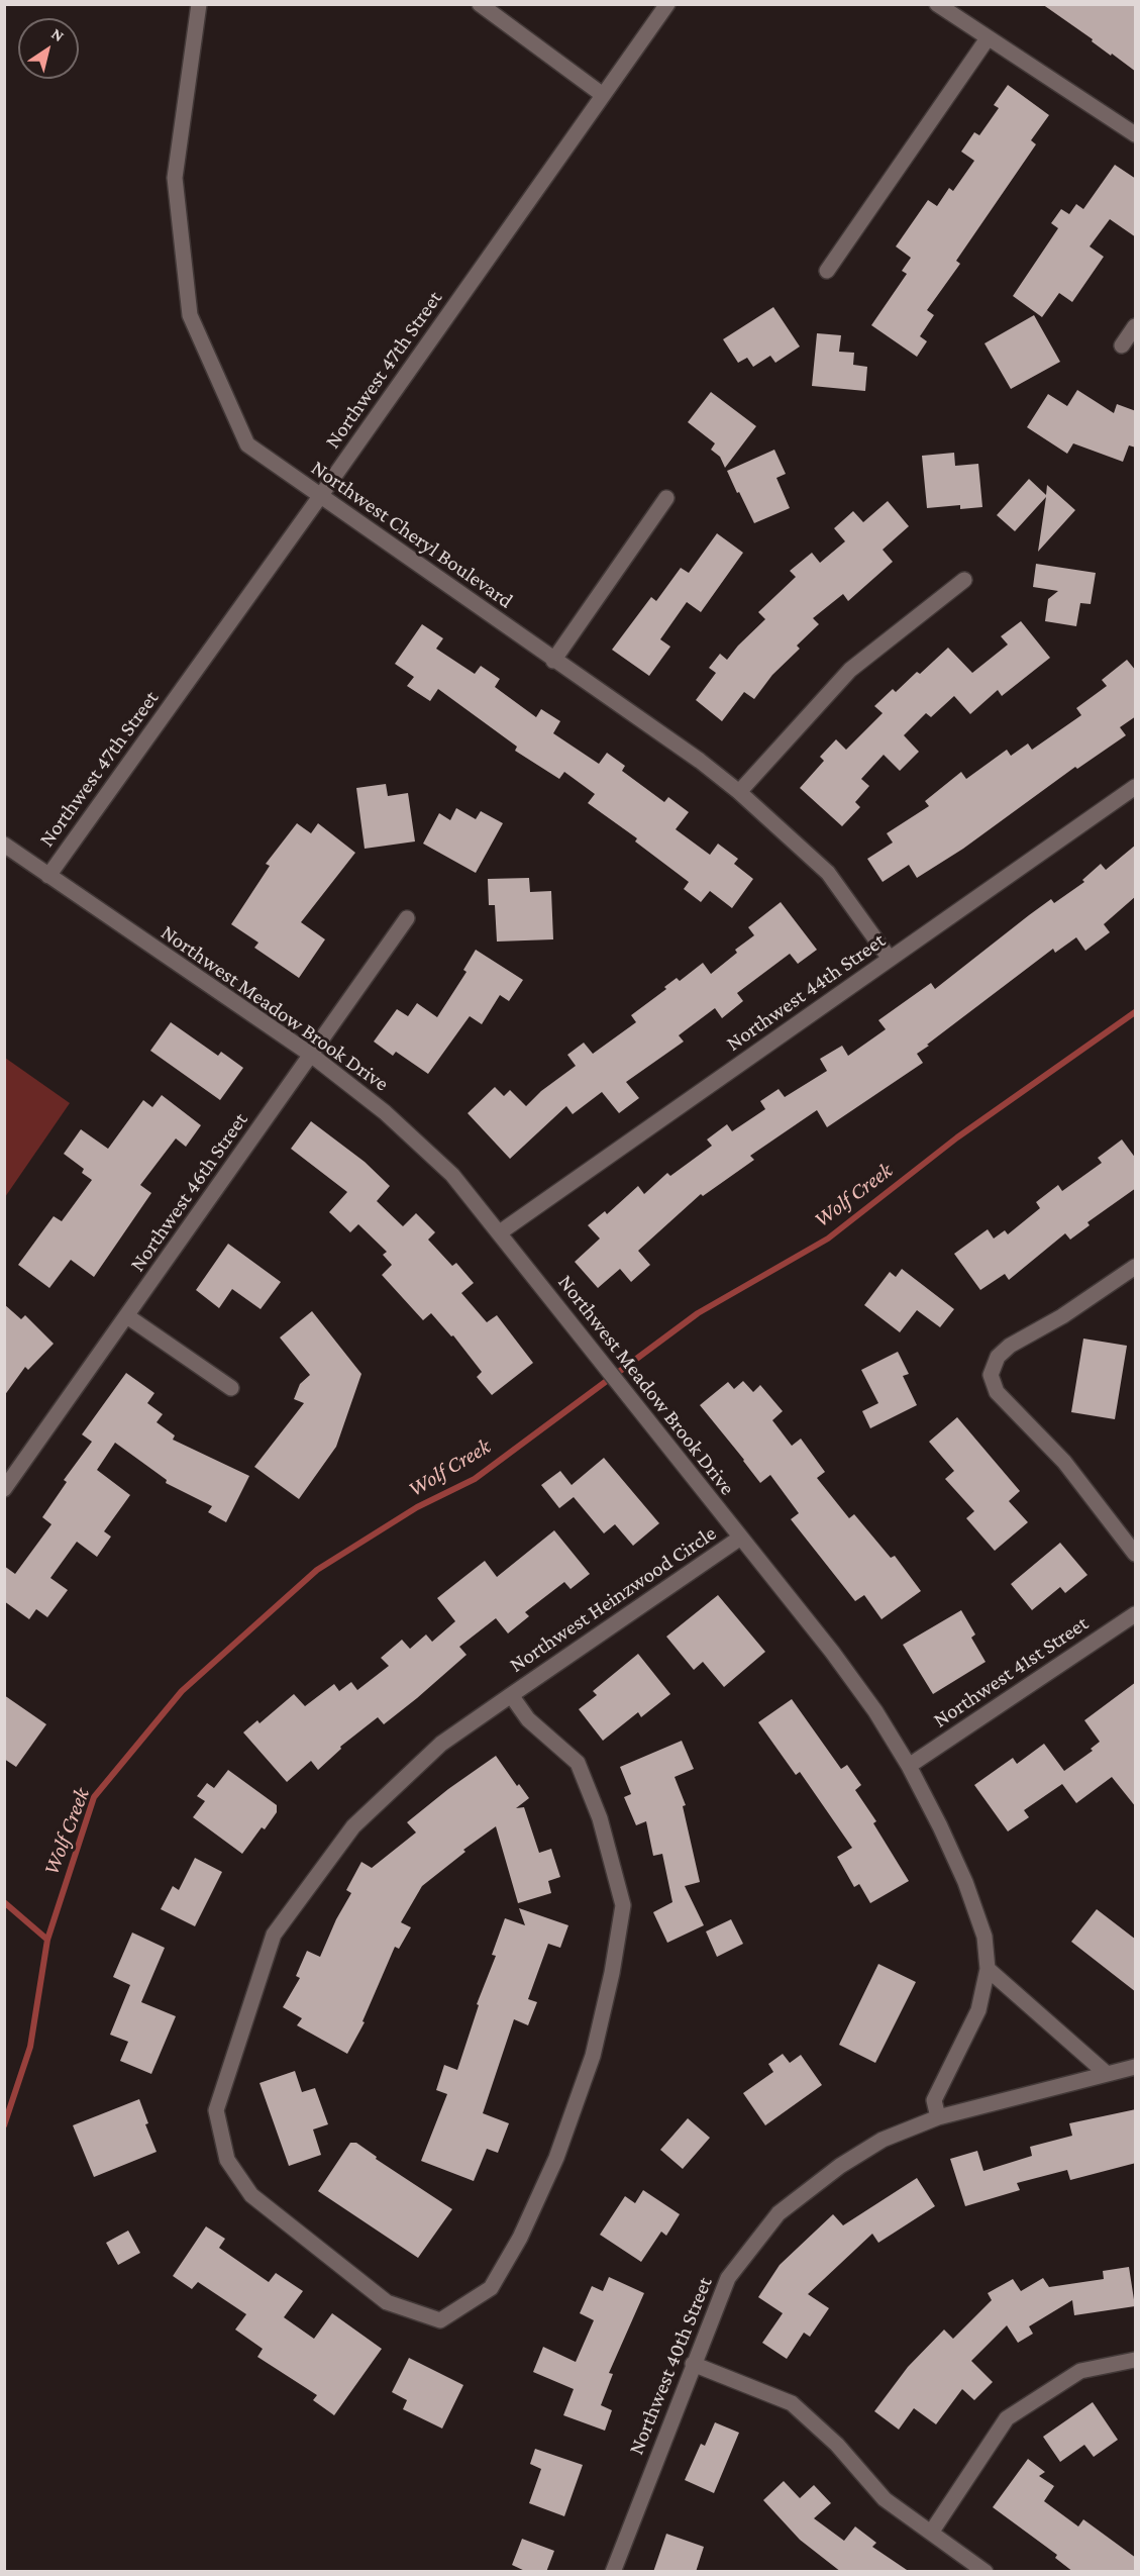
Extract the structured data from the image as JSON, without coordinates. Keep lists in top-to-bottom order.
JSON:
{
  "streets": {
    "street": [
      "Northwest 47th Street",
      "Northwest Cheryl Boulevard",
      "Northwest 44th Street",
      "Northwest Meadow Brook Drive",
      "Northwest 46th Street",
      "Northwest Heinzwood Circle",
      "Northwest 41st Street",
      "Northwest 40th Street"
    ]
  },
  "crossings": [
    ["Northwest 47th Street", "Northwest Cheryl Boulevard"],
    ["Northwest 47th Street", "Northwest Meadow Brook Drive"],
    ["Northwest Cheryl Boulevard", "Northwest 44th Street"],
    ["Northwest 44th Street", "Northwest Meadow Brook Drive"],
    ["Northwest Meadow Brook Drive", "Northwest 46th Street"],
    ["Northwest Meadow Brook Drive", "Northwest Heinzwood Circle"],
    ["Northwest Meadow Brook Drive", "Northwest 41st Street"],
    ["Northwest Meadow Brook Drive", "Northwest 40th Street"]
  ],
  "water": ["Wolf Creek"],
  "north": "top right"
}
